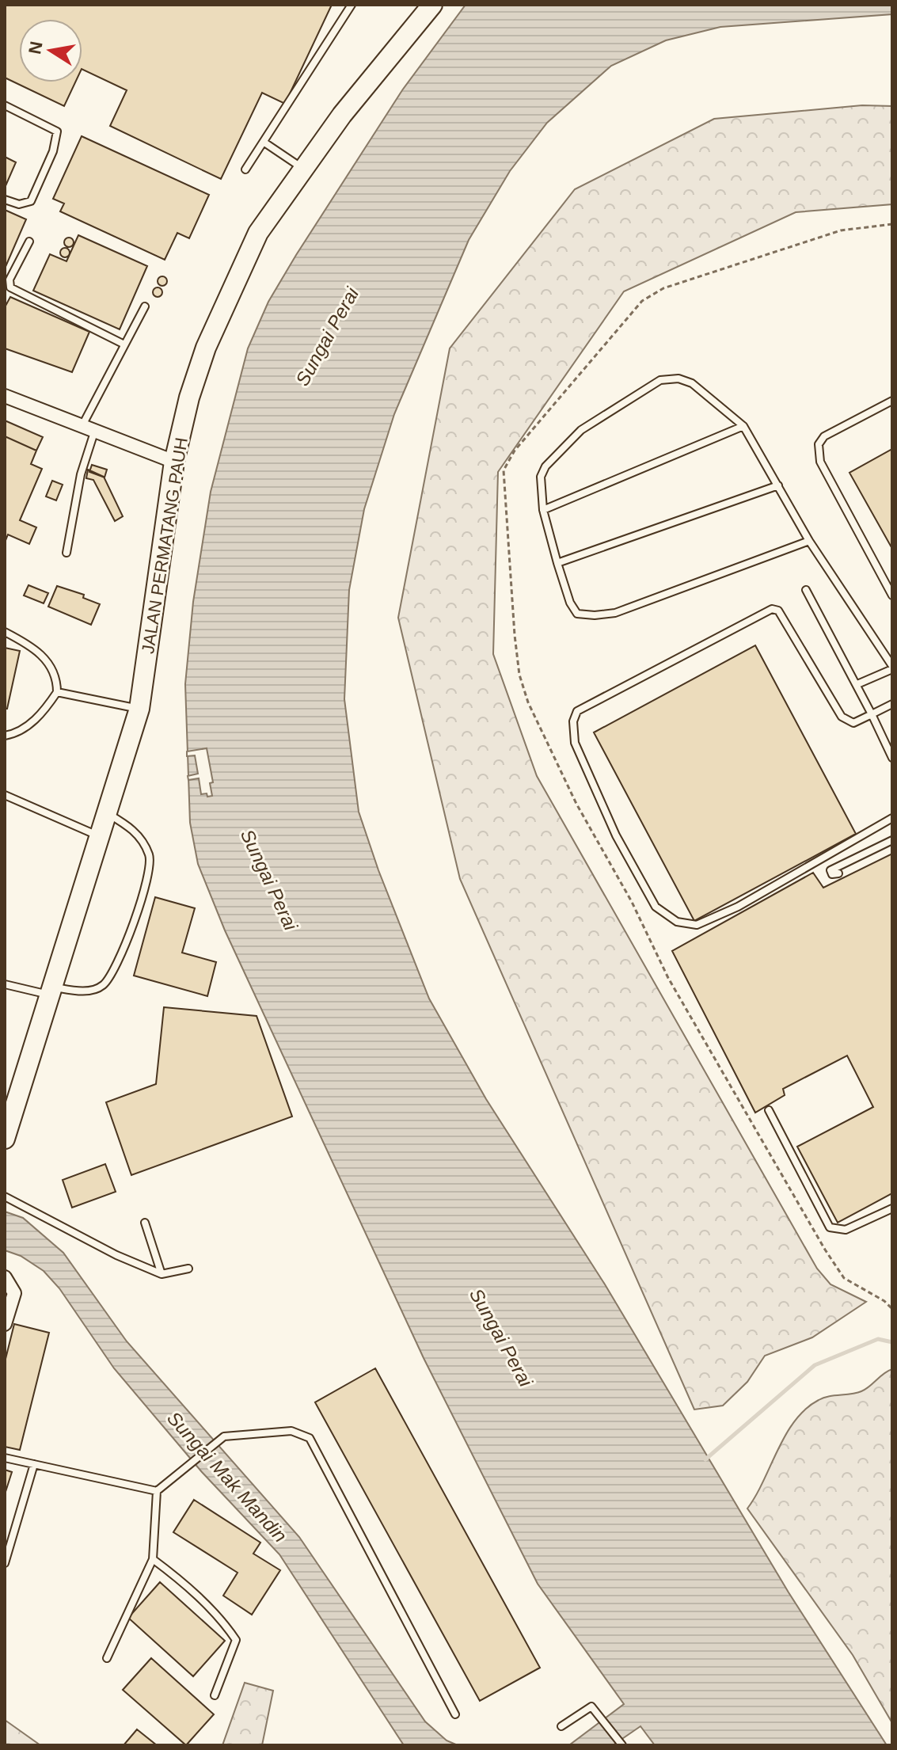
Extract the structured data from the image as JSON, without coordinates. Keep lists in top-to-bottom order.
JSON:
{
  "streets": {
    "main road": ["JALAN PERMATANG PAUH"]
  },
  "water": ["Sungai Perai", "Sungai Mak Mandin"],
  "north": "left"
}
